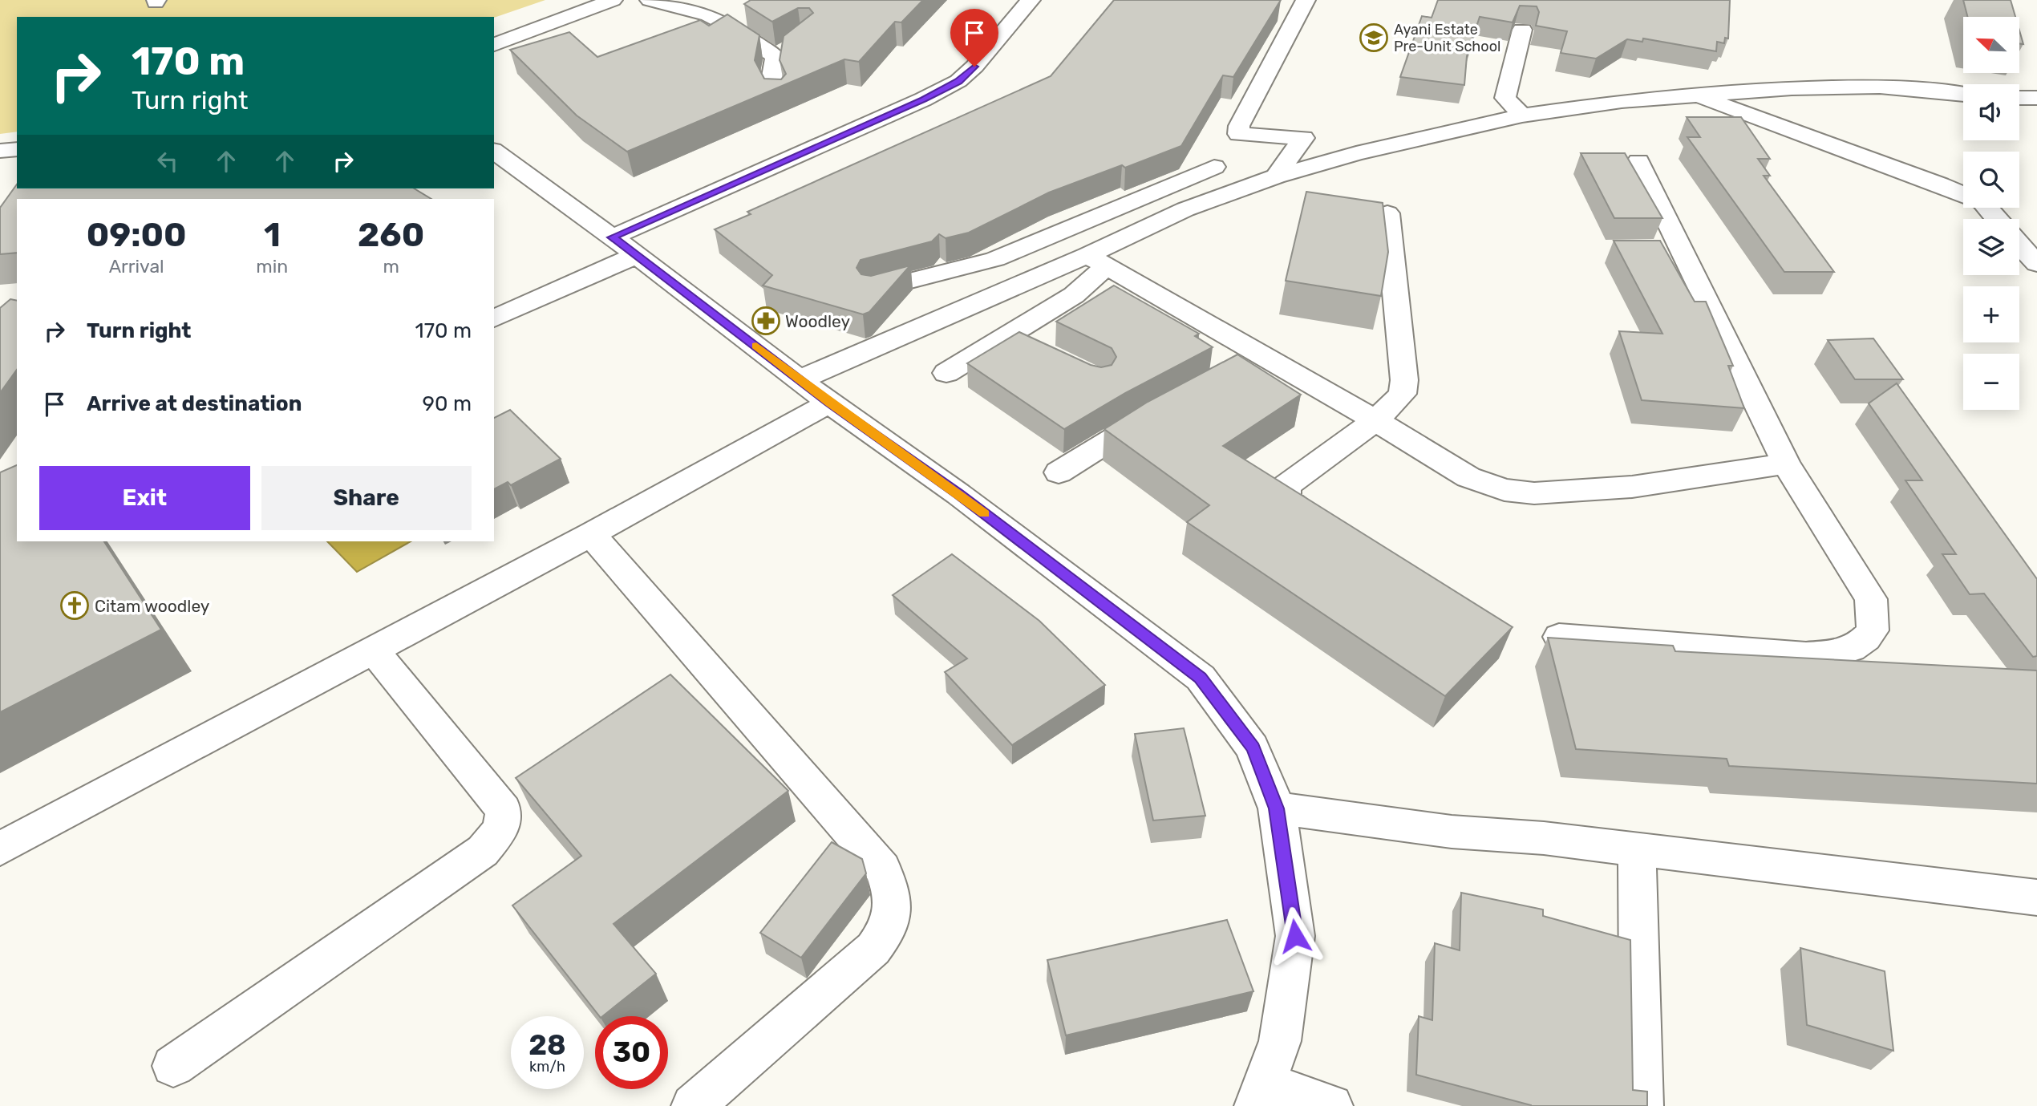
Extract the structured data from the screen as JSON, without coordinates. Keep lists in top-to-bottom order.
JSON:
{
  "places": {
    "school or university": ["Ayani Estate Pre-Unit School"],
    "pharmacy": ["Woodley"],
    "church": ["Citam woodley"]
  },
  "north": "top left",
  "page": {
    "map_buttons": ["+", "−"],
    "turn": ["170 m", "Turn right"],
    "eta": [
      "09:00",
      "Arrival",
      "1",
      "min",
      "260",
      "m"
    ],
    "list": [
      {
        "name": "Turn right",
        "value": "170 m"
      },
      {
        "name": "Arrive at destination",
        "value": "90 m"
      }
    ],
    "buttons": ["Exit", "Share"],
    "speed": "28 km/h",
    "limit": "30"
  }
}
